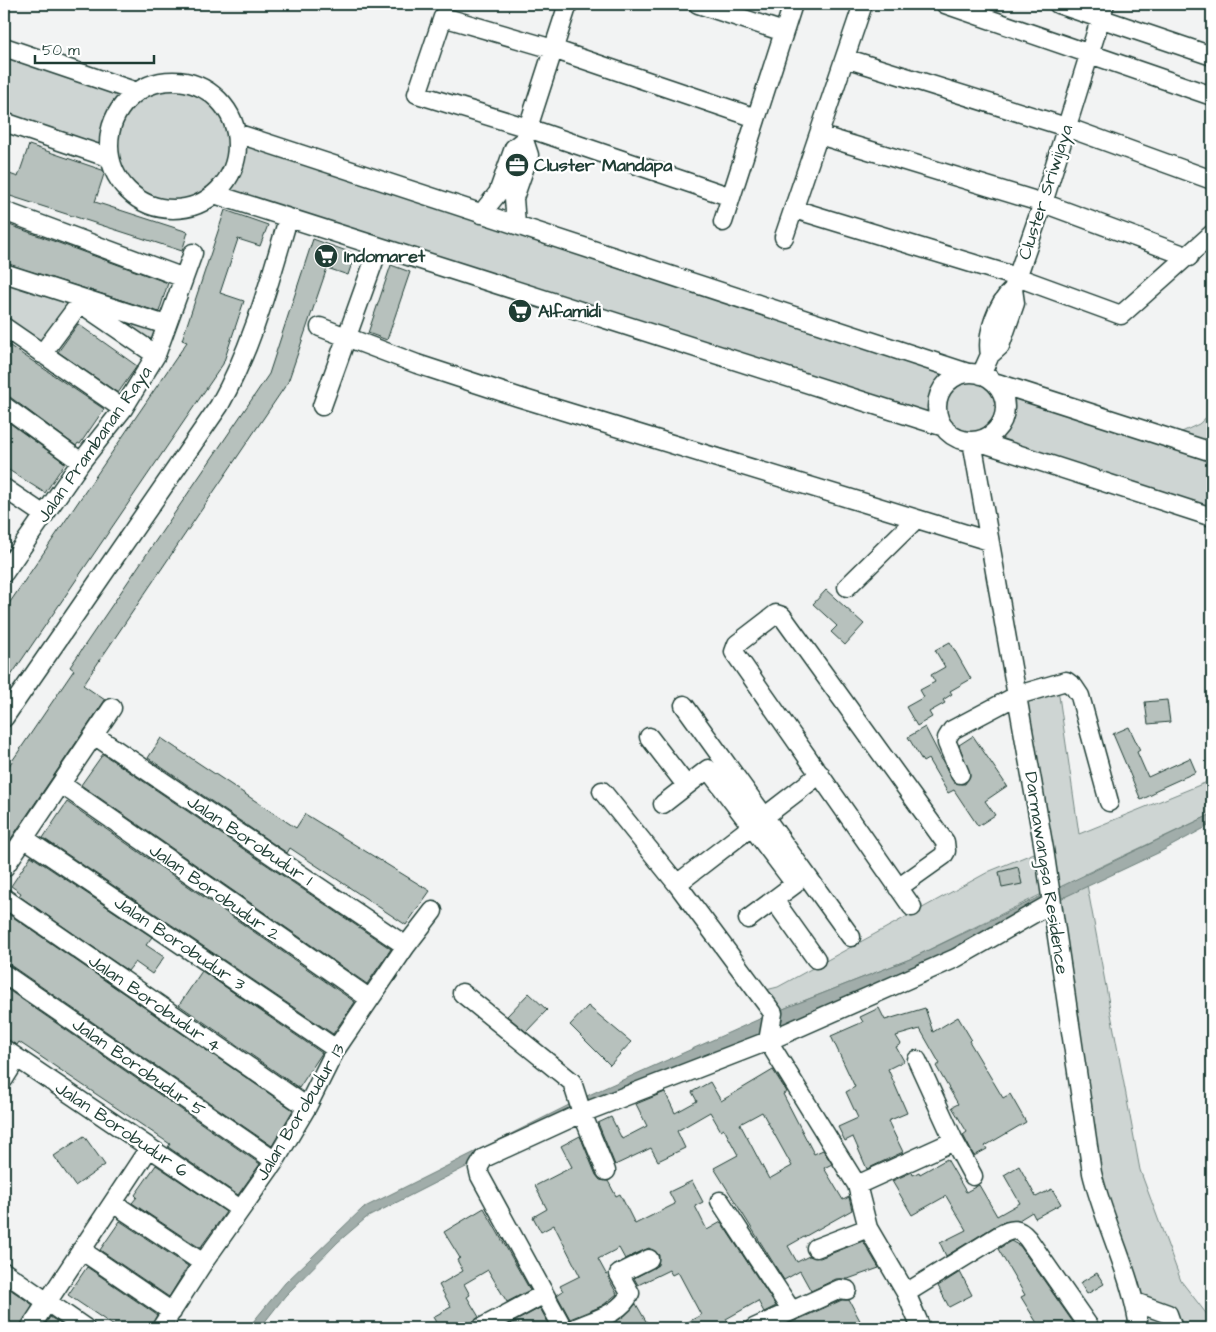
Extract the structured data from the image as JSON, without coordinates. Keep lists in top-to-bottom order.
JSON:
{
  "streets": {
    "street": [
      "Cluster Sriwijaya",
      "Jalan Prambanan Raya",
      "Jalan Borobudur 1",
      "Darmawangsa Residence",
      "Jalan Borobudur 2",
      "Jalan Borobudur 3",
      "Jalan Borobudur 4",
      "Jalan Borobudur 5",
      "Jalan Borobudur 13",
      "Jalan Borobudur 6"
    ]
  },
  "crossings": [
    ["Cluster Sriwijaya", "Darmawangsa Residence"],
    ["Jalan Borobudur 1", "Jalan Borobudur 13"],
    ["Jalan Borobudur 2", "Jalan Borobudur 13"],
    ["Jalan Borobudur 3", "Jalan Borobudur 13"],
    ["Jalan Borobudur 4", "Jalan Borobudur 13"],
    ["Jalan Borobudur 5", "Jalan Borobudur 13"],
    ["Jalan Borobudur 13", "Jalan Borobudur 6"]
  ],
  "places": {
    "office": ["Cluster Mandapa"],
    "supermarket": ["Indomaret", "Alfamidi"]
  },
  "scale_bar": "50 m"
}
